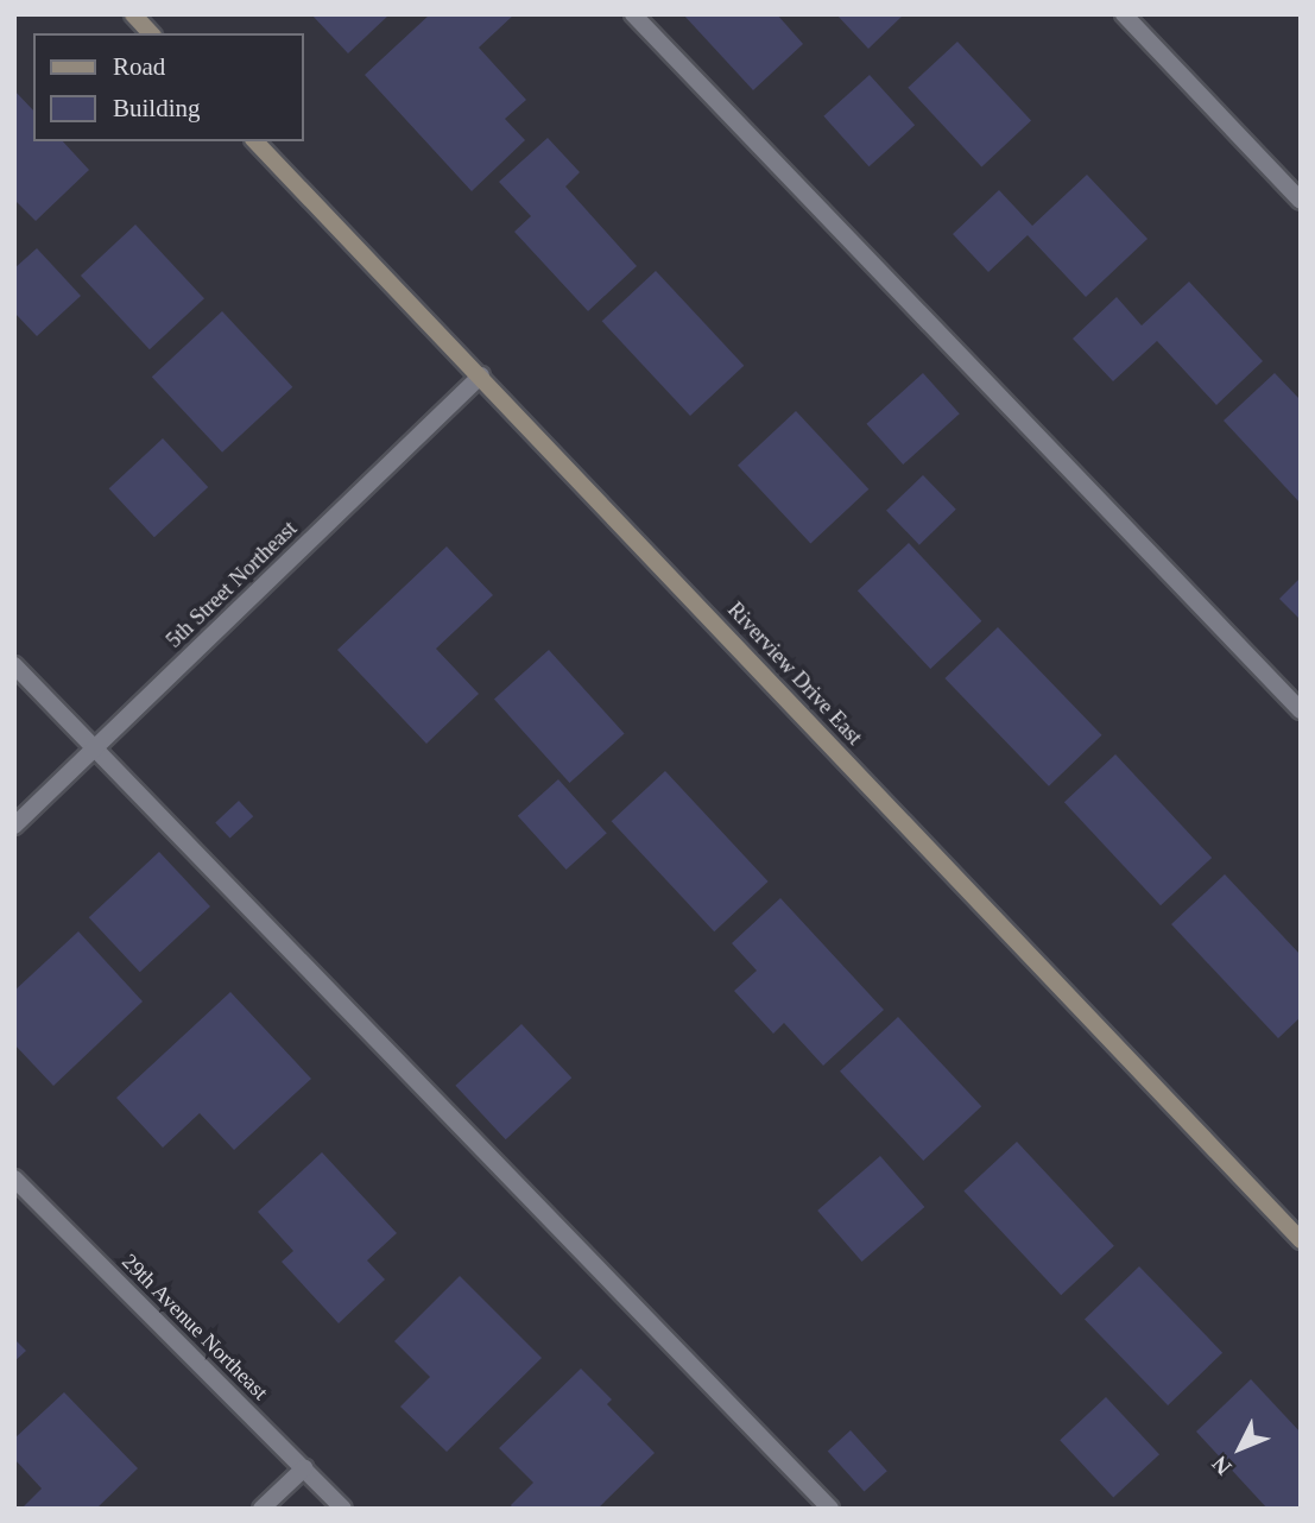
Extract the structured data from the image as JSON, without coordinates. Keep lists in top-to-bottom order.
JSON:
{
  "streets": {
    "street": ["5th Street Northeast", "Riverview Drive East", "29th Avenue Northeast"]
  },
  "crossings": [
    ["5th Street Northeast", "Riverview Drive East"]
  ],
  "legend": ["Road", "Building"],
  "north": "bottom left"
}
